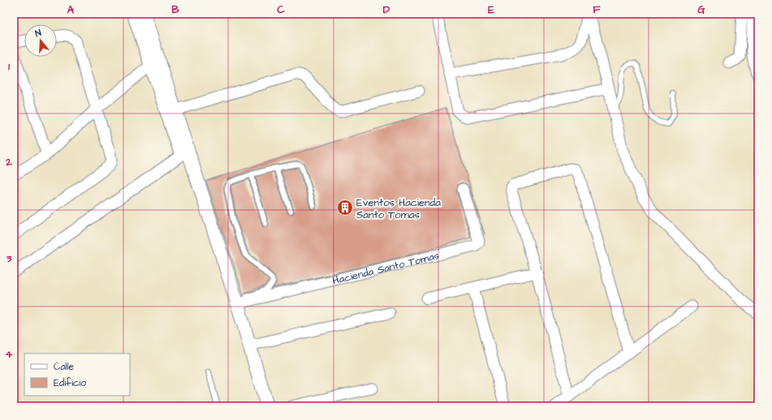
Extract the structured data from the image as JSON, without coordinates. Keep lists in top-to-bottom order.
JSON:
{
  "streets": {
    "street": ["Hacienda Santo Tomas"]
  },
  "places": {
    "building": ["Eventos Hacienda Santo Tomas"]
  },
  "legend": ["Calle", "Edificio"],
  "north": "top",
  "grid": {
    "columns": [
      "A",
      "B",
      "C",
      "D",
      "E",
      "F",
      "G"
    ],
    "rows": [
      "1",
      "2",
      "3",
      "4"
    ]
  }
}
